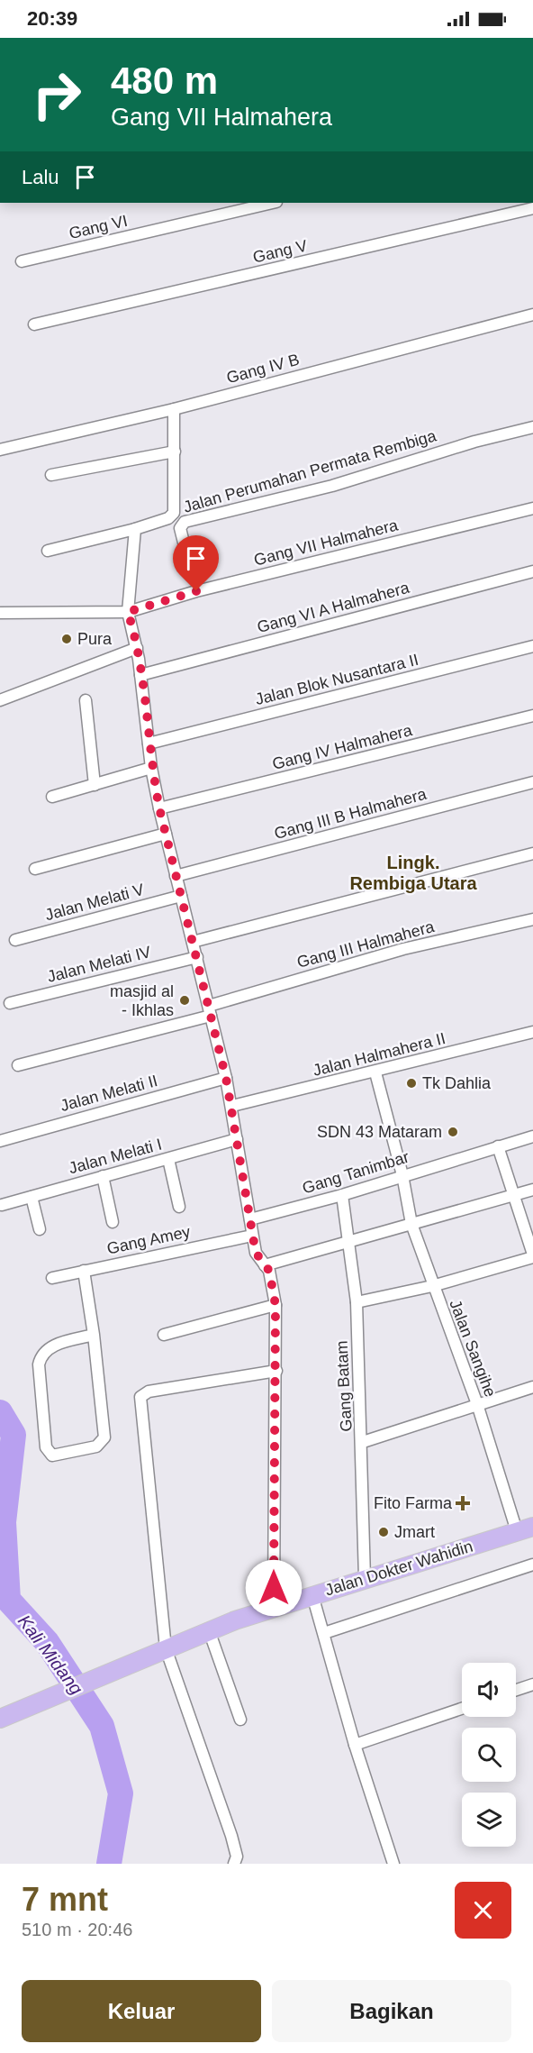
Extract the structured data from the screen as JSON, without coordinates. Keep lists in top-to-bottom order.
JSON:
{
  "streets": {
    "main road": ["Jalan Dokter Wahidin"],
    "street": [
      "Gang VI",
      "Gang V",
      "Gang IV B",
      "Jalan Perumahan Permata Rembiga",
      "Gang VII Halmahera",
      "Gang VI A Halmahera",
      "Jalan Blok Nusantara II",
      "Gang IV Halmahera",
      "Gang III B Halmahera",
      "Jalan Melati V",
      "Gang III Halmahera",
      "Jalan Melati IV",
      "Jalan Halmahera II",
      "Jalan Melati II",
      "Jalan Melati I",
      "Gang Tanimbar",
      "Gang Amey",
      "Jalan Sangihe",
      "Gang Batam"
    ]
  },
  "crossings": [
    ["Jalan Halmahera II", "Jalan Sangihe"],
    ["Gang Tanimbar", "Jalan Sangihe"],
    ["Gang Tanimbar", "Gang Batam"],
    ["Jalan Sangihe", "Jalan Dokter Wahidin"],
    ["Gang Batam", "Jalan Dokter Wahidin"]
  ],
  "districts": ["Lingk. Rembiga Utara"],
  "water": ["Kali Midang"],
  "places": {
    "other": [
      "Pura",
      "masjid al - Ikhlas",
      "Tk Dahlia",
      "SDN 43 Mataram",
      "Jmart"
    ],
    "health": ["Fito Farma"]
  },
  "page": {
    "status": "20:39",
    "turn": ["480 m", "Gang VII Halmahera"],
    "then": "Lalu",
    "heading": ["7 mnt", "510 m · 20:46"],
    "buttons": ["Keluar", "Bagikan"]
  }
}
